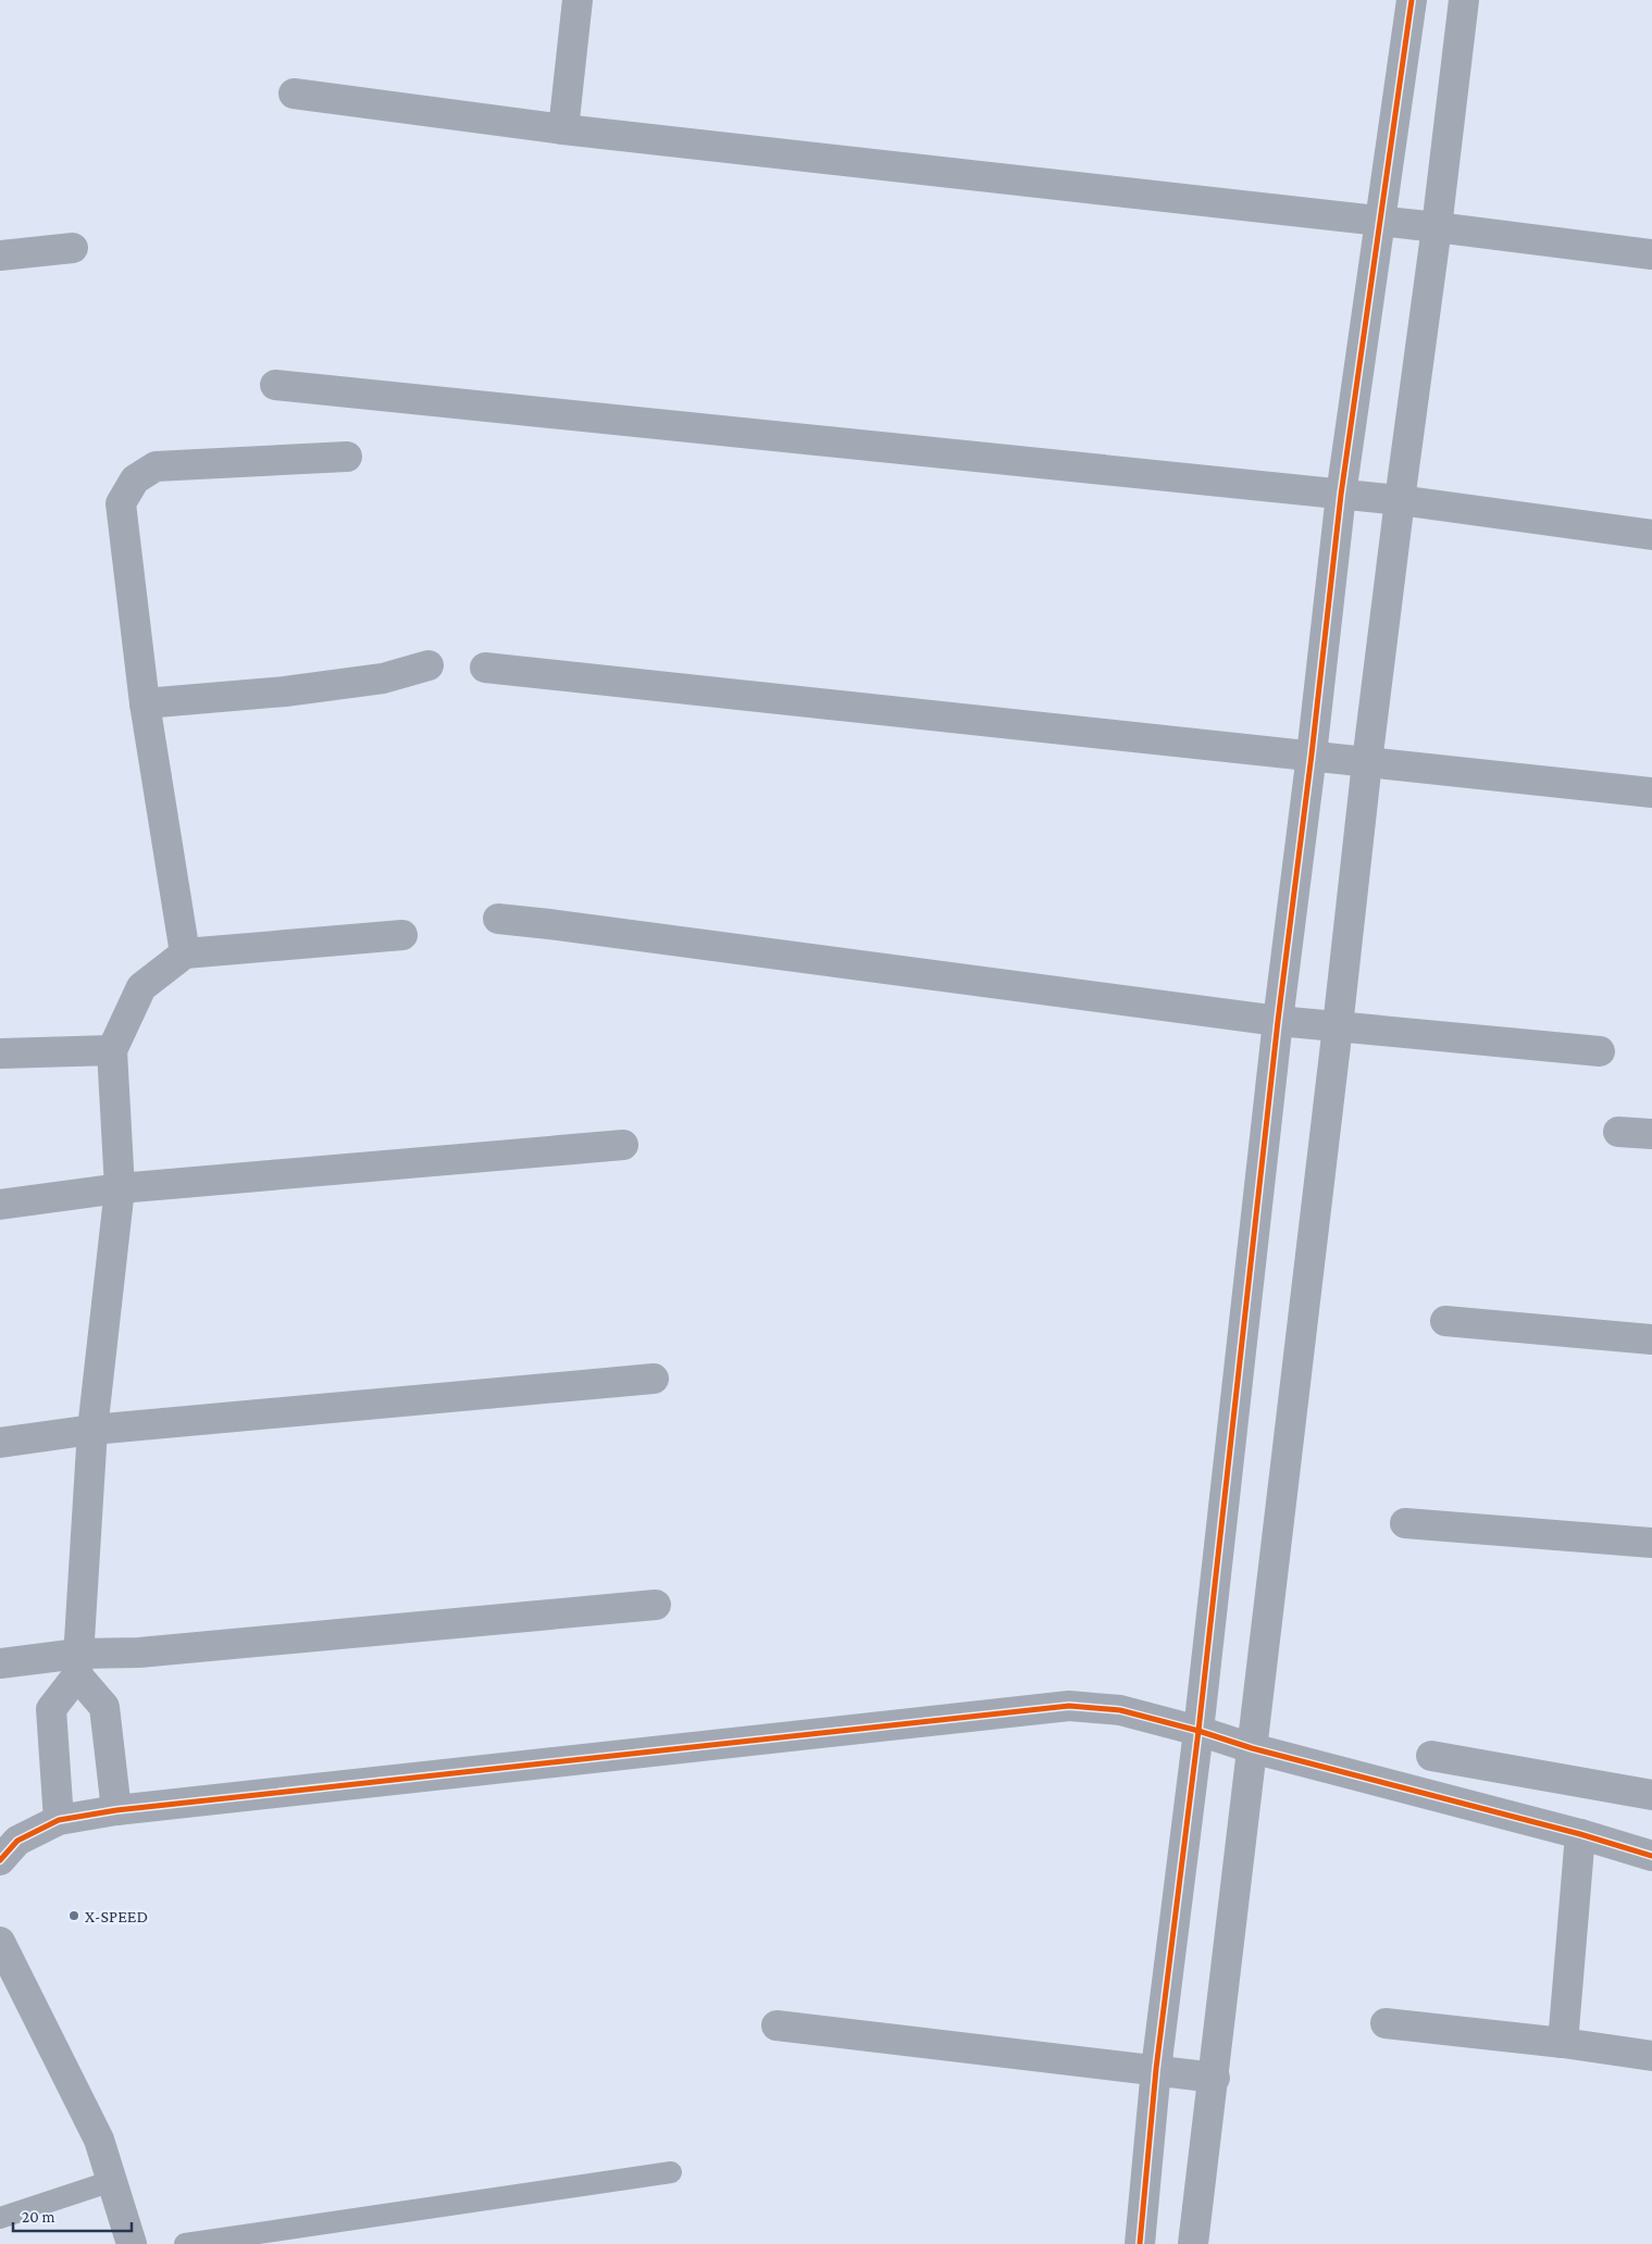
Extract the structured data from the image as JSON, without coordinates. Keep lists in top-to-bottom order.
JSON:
{
  "places": ["X-SPEED"],
  "scale_bar": "20 m"
}
